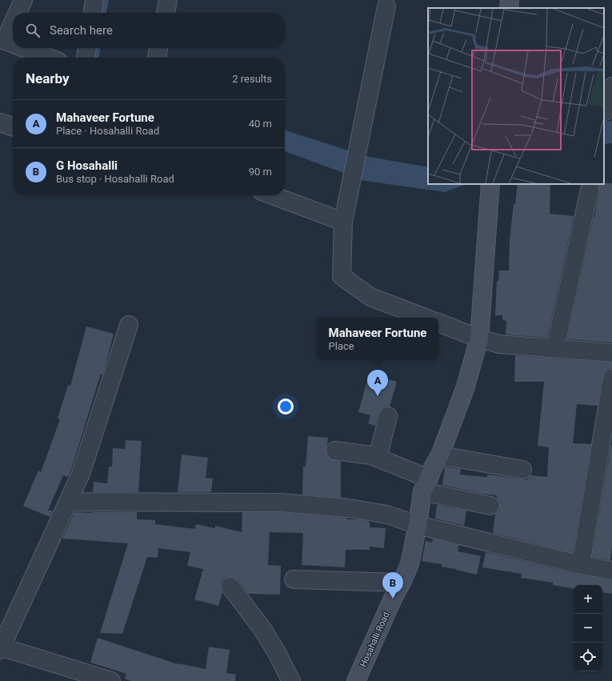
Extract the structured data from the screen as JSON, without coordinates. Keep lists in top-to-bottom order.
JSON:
{
  "streets": {
    "street": ["Hosahalli Road"]
  },
  "page": {
    "search": "Search here",
    "heading": ["Nearby", "2 results"],
    "list": [
      {
        "mark": "A",
        "name": "Mahaveer Fortune",
        "note": "Place · Hosahalli Road",
        "value": "40 m"
      },
      {
        "mark": "B",
        "name": "G Hosahalli",
        "note": "Bus stop · Hosahalli Road",
        "value": "90 m"
      }
    ],
    "popup": ["Mahaveer Fortune", "Place"],
    "pins": ["A", "B"],
    "map_buttons": ["+", "−"]
  }
}
